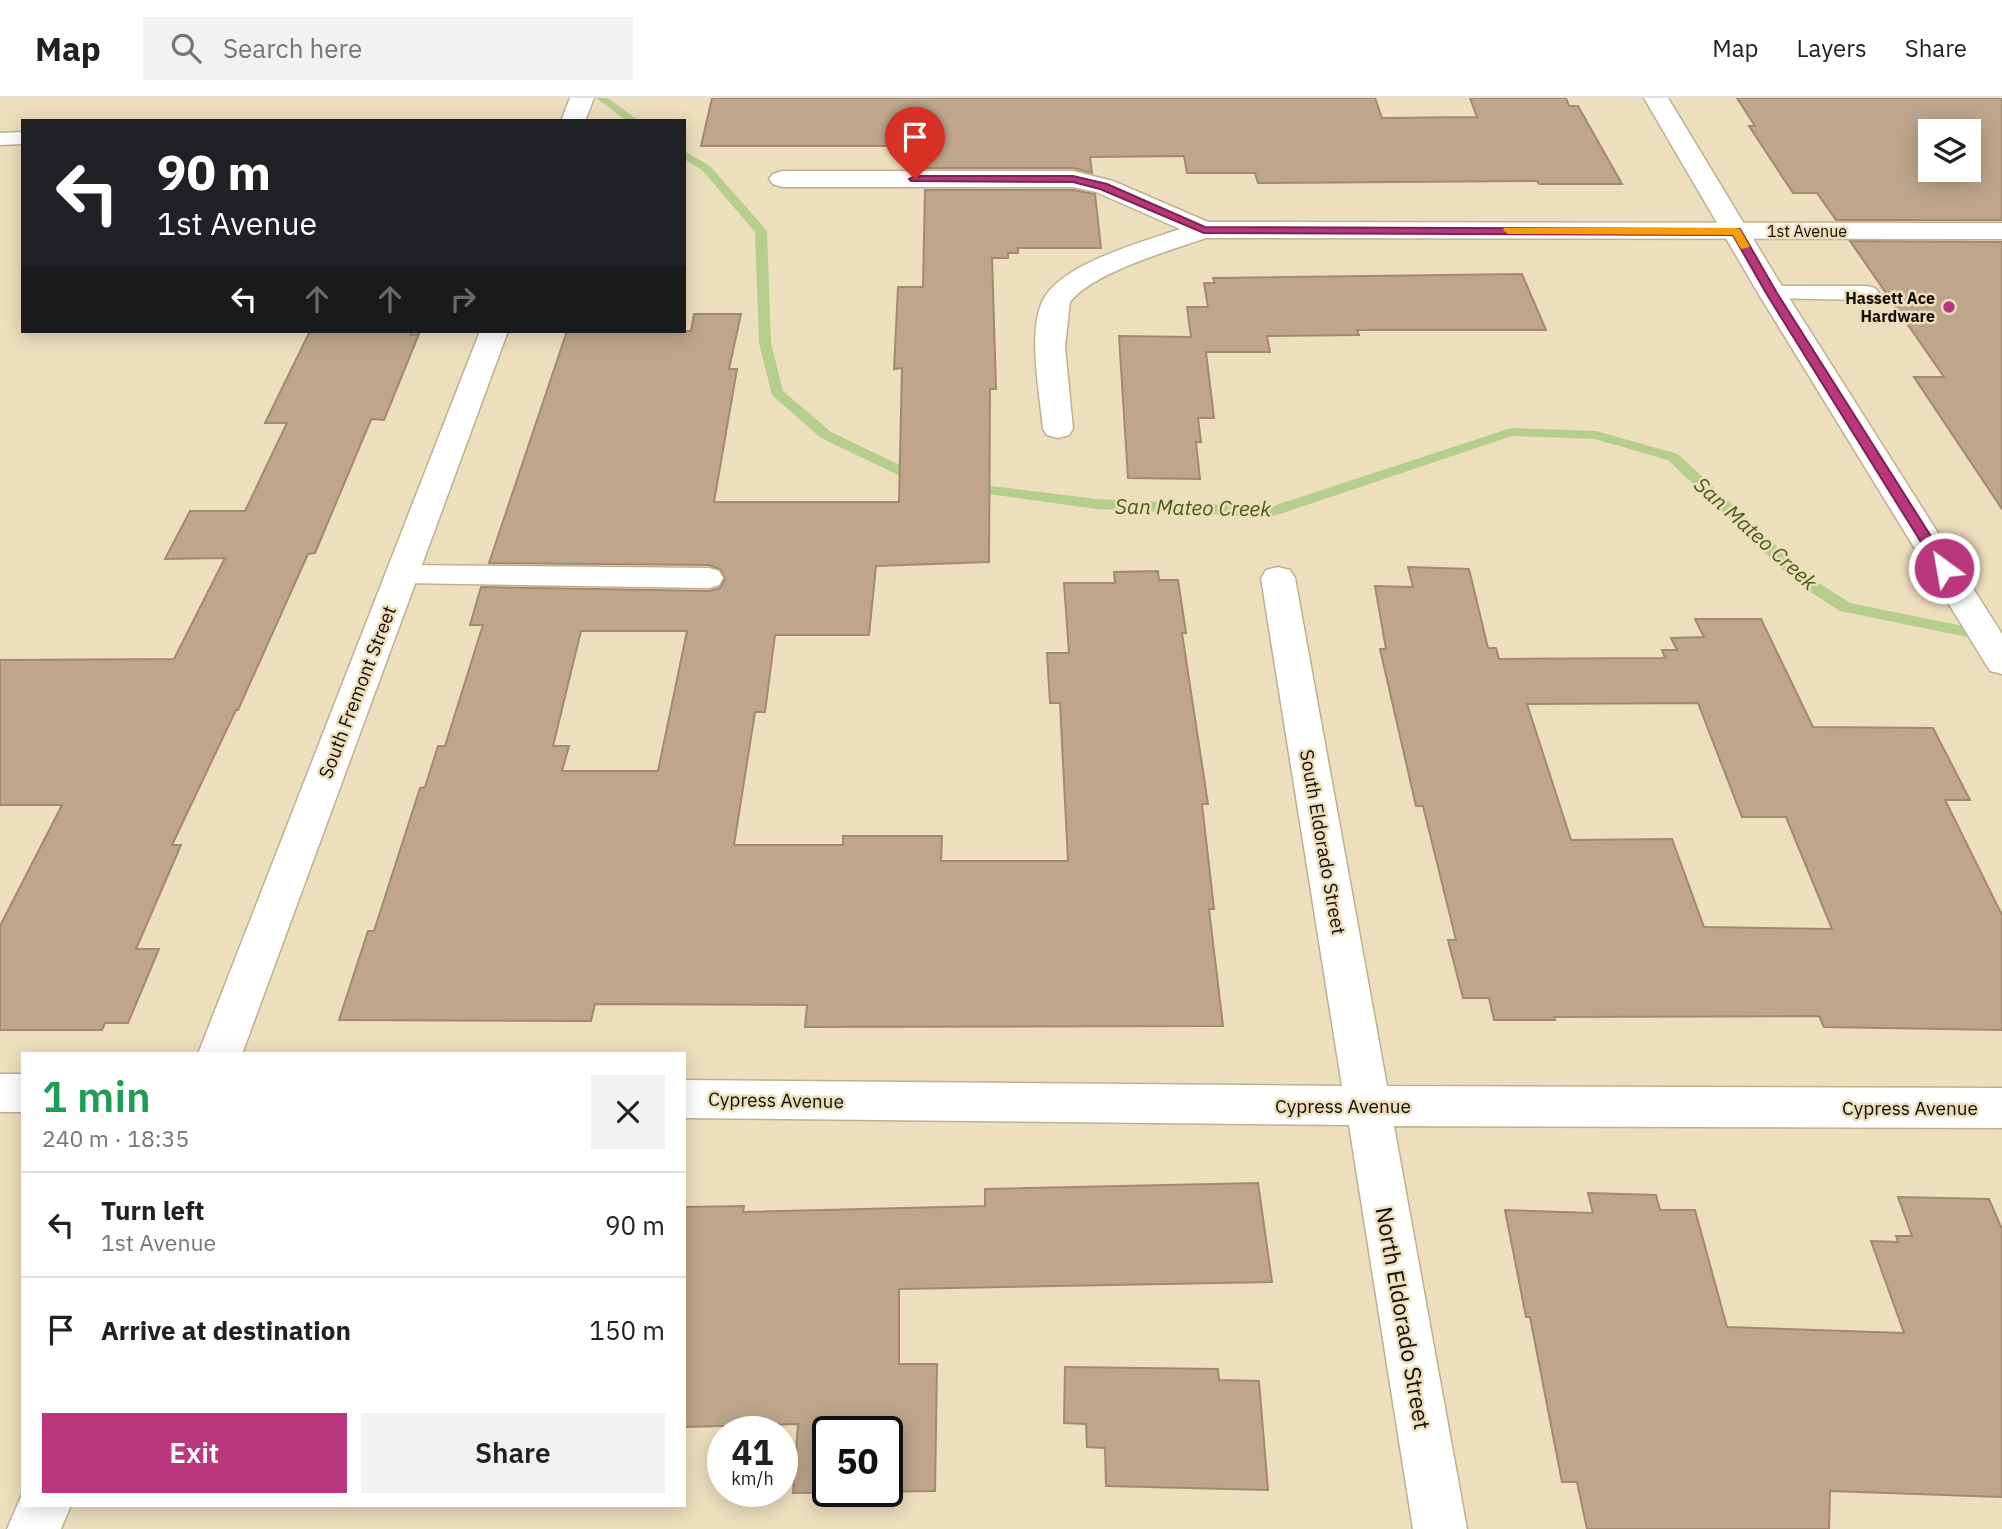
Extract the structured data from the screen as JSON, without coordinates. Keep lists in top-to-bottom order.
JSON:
{
  "streets": {
    "street": [
      "1st Avenue",
      "South Fremont Street",
      "South Eldorado Street",
      "Cypress Avenue",
      "North Eldorado Street"
    ]
  },
  "crossings": [
    ["South Eldorado Street", "Cypress Avenue"],
    ["South Eldorado Street", "North Eldorado Street"],
    ["Cypress Avenue", "North Eldorado Street"]
  ],
  "water": ["San Mateo Creek"],
  "places": ["Hassett Ace Hardware"],
  "page": {
    "header": "Map",
    "search": "Search here",
    "nav": ["Map", "Layers", "Share"],
    "turn": ["90 m", "1st Avenue"],
    "heading": ["1 min", "240 m · 18:35"],
    "list": [
      {
        "name": "Turn left",
        "note": "1st Avenue",
        "value": "90 m"
      },
      {
        "name": "Arrive at destination",
        "value": "150 m"
      }
    ],
    "buttons": ["Exit", "Share"],
    "speed": "41 km/h",
    "limit": "50"
  }
}
